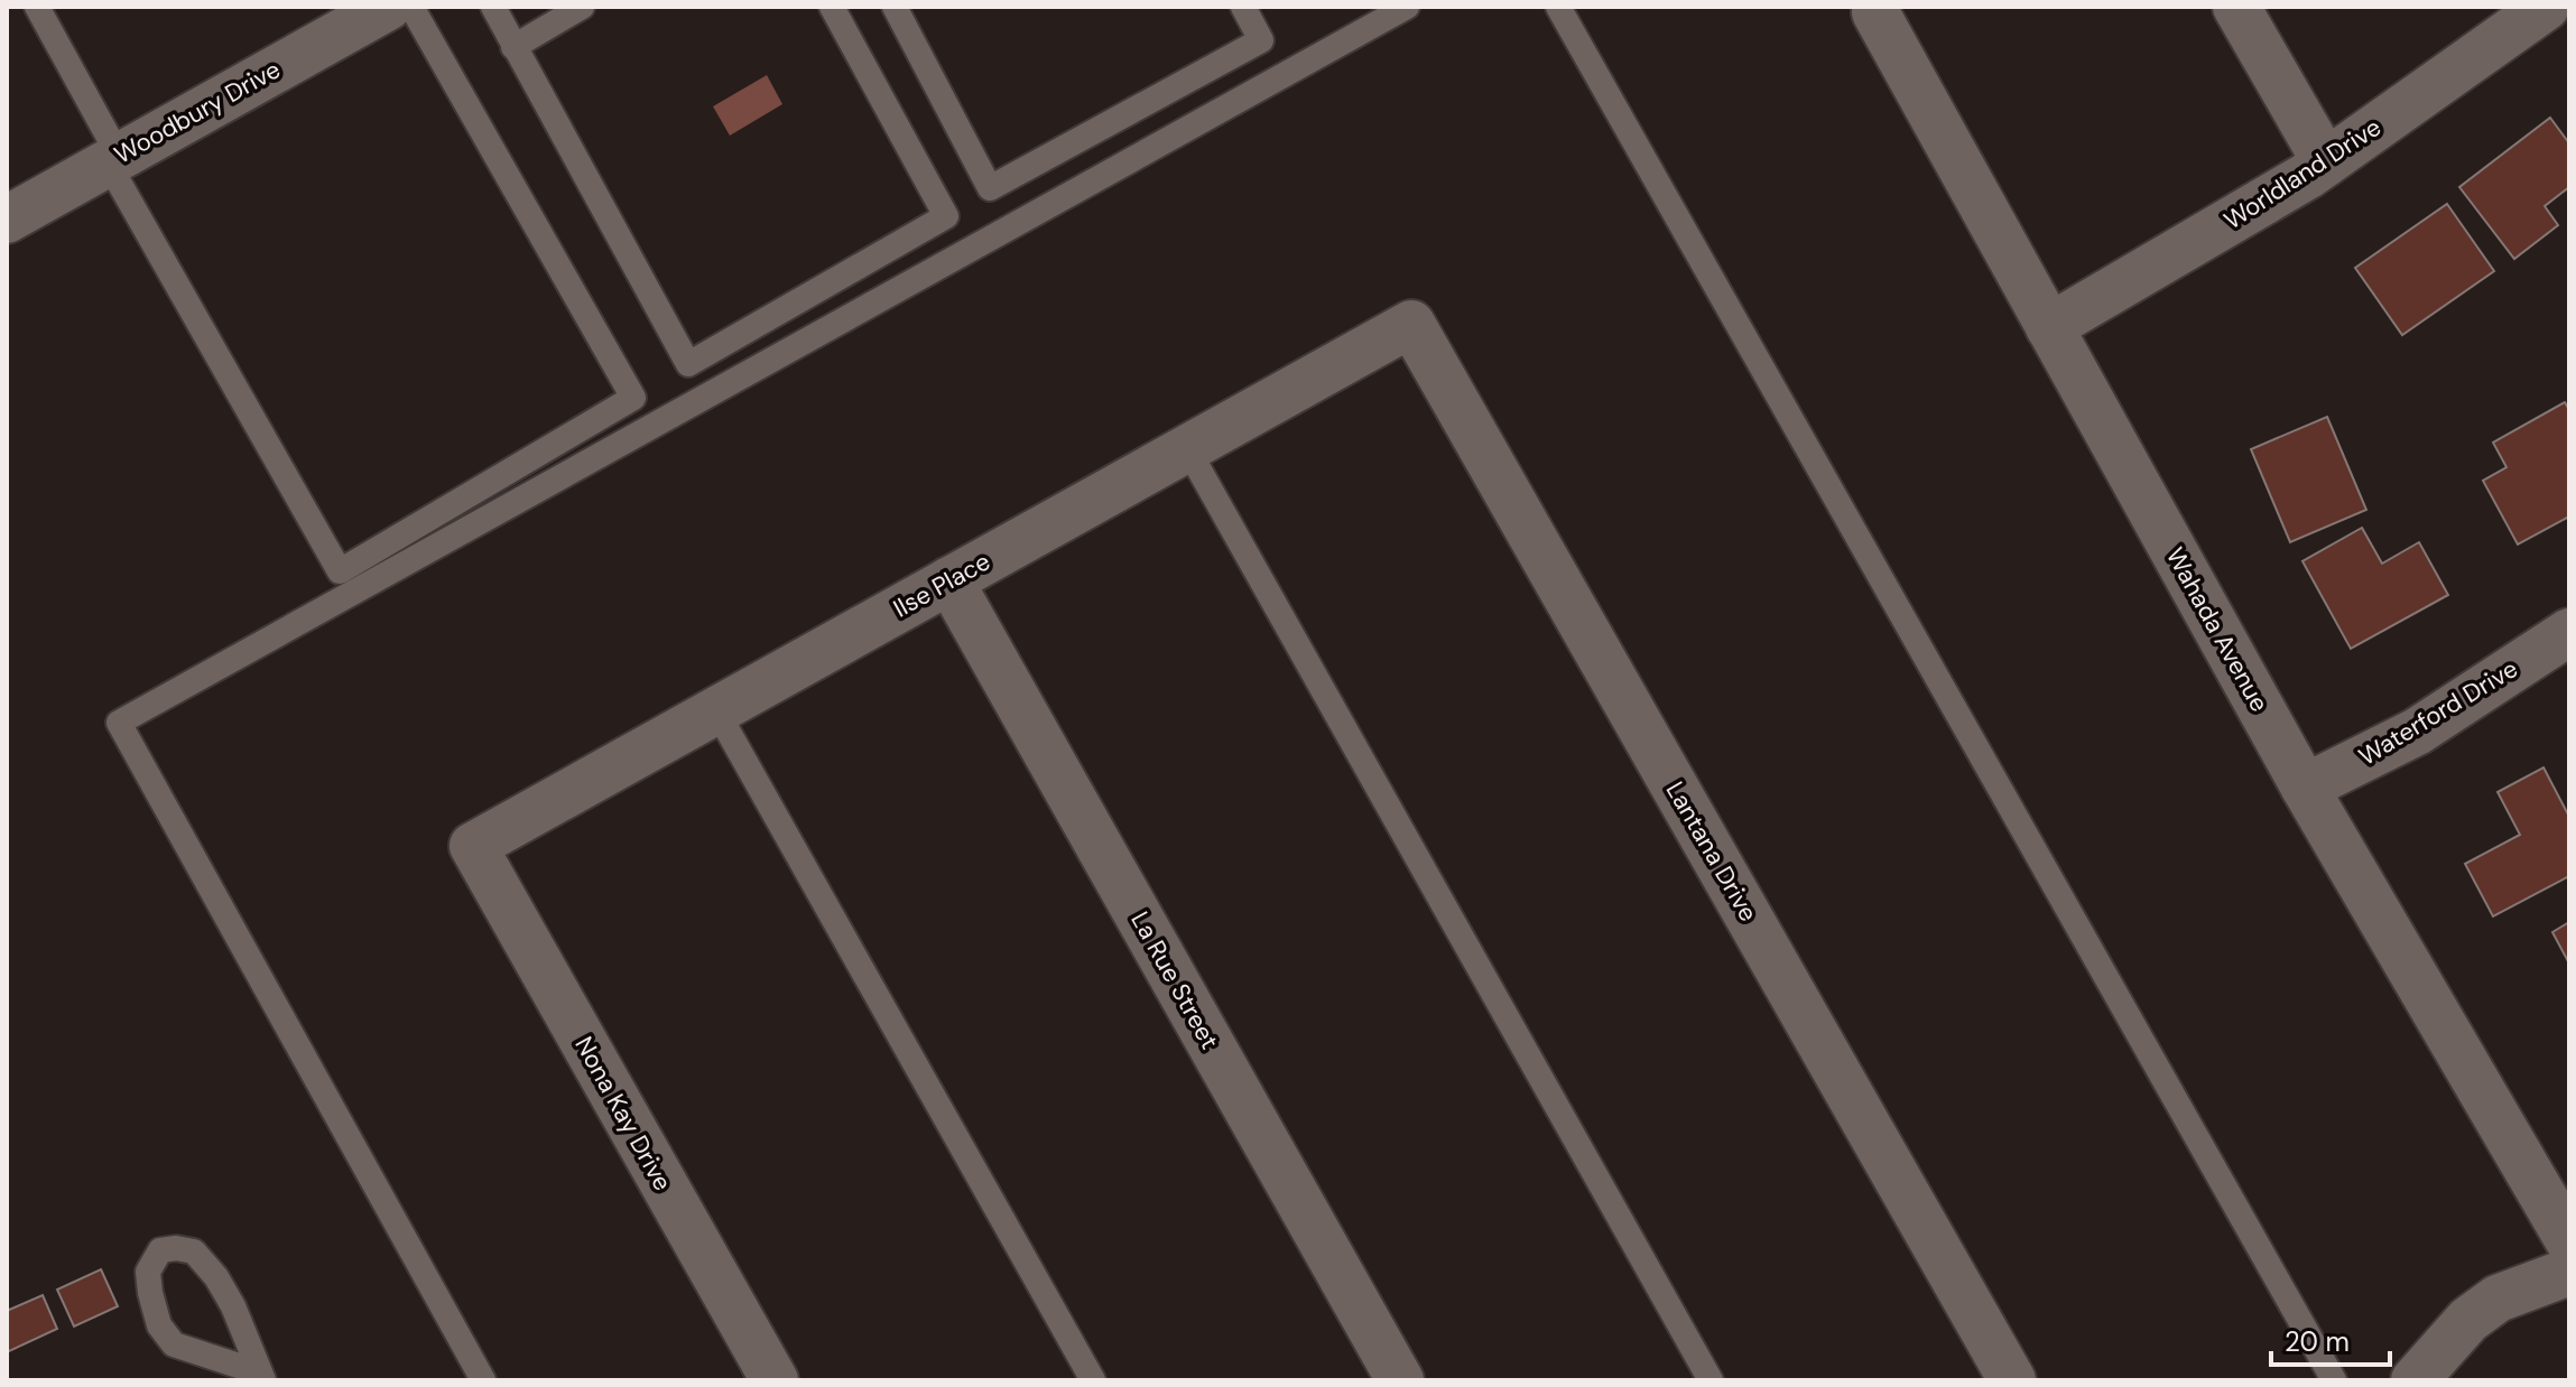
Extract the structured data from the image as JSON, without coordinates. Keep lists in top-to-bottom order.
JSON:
{
  "streets": {
    "street": [
      "Woodbury Drive",
      "Worldland Drive",
      "Ilse Place",
      "Wahada Avenue",
      "Waterford Drive",
      "Lantana Drive",
      "La Rue Street",
      "Nona Kay Drive"
    ]
  },
  "crossings": [
    ["Worldland Drive", "Wahada Avenue"],
    ["Ilse Place", "Lantana Drive"],
    ["Ilse Place", "La Rue Street"],
    ["Ilse Place", "Nona Kay Drive"],
    ["Wahada Avenue", "Waterford Drive"]
  ],
  "scale_bar": "20 m"
}
